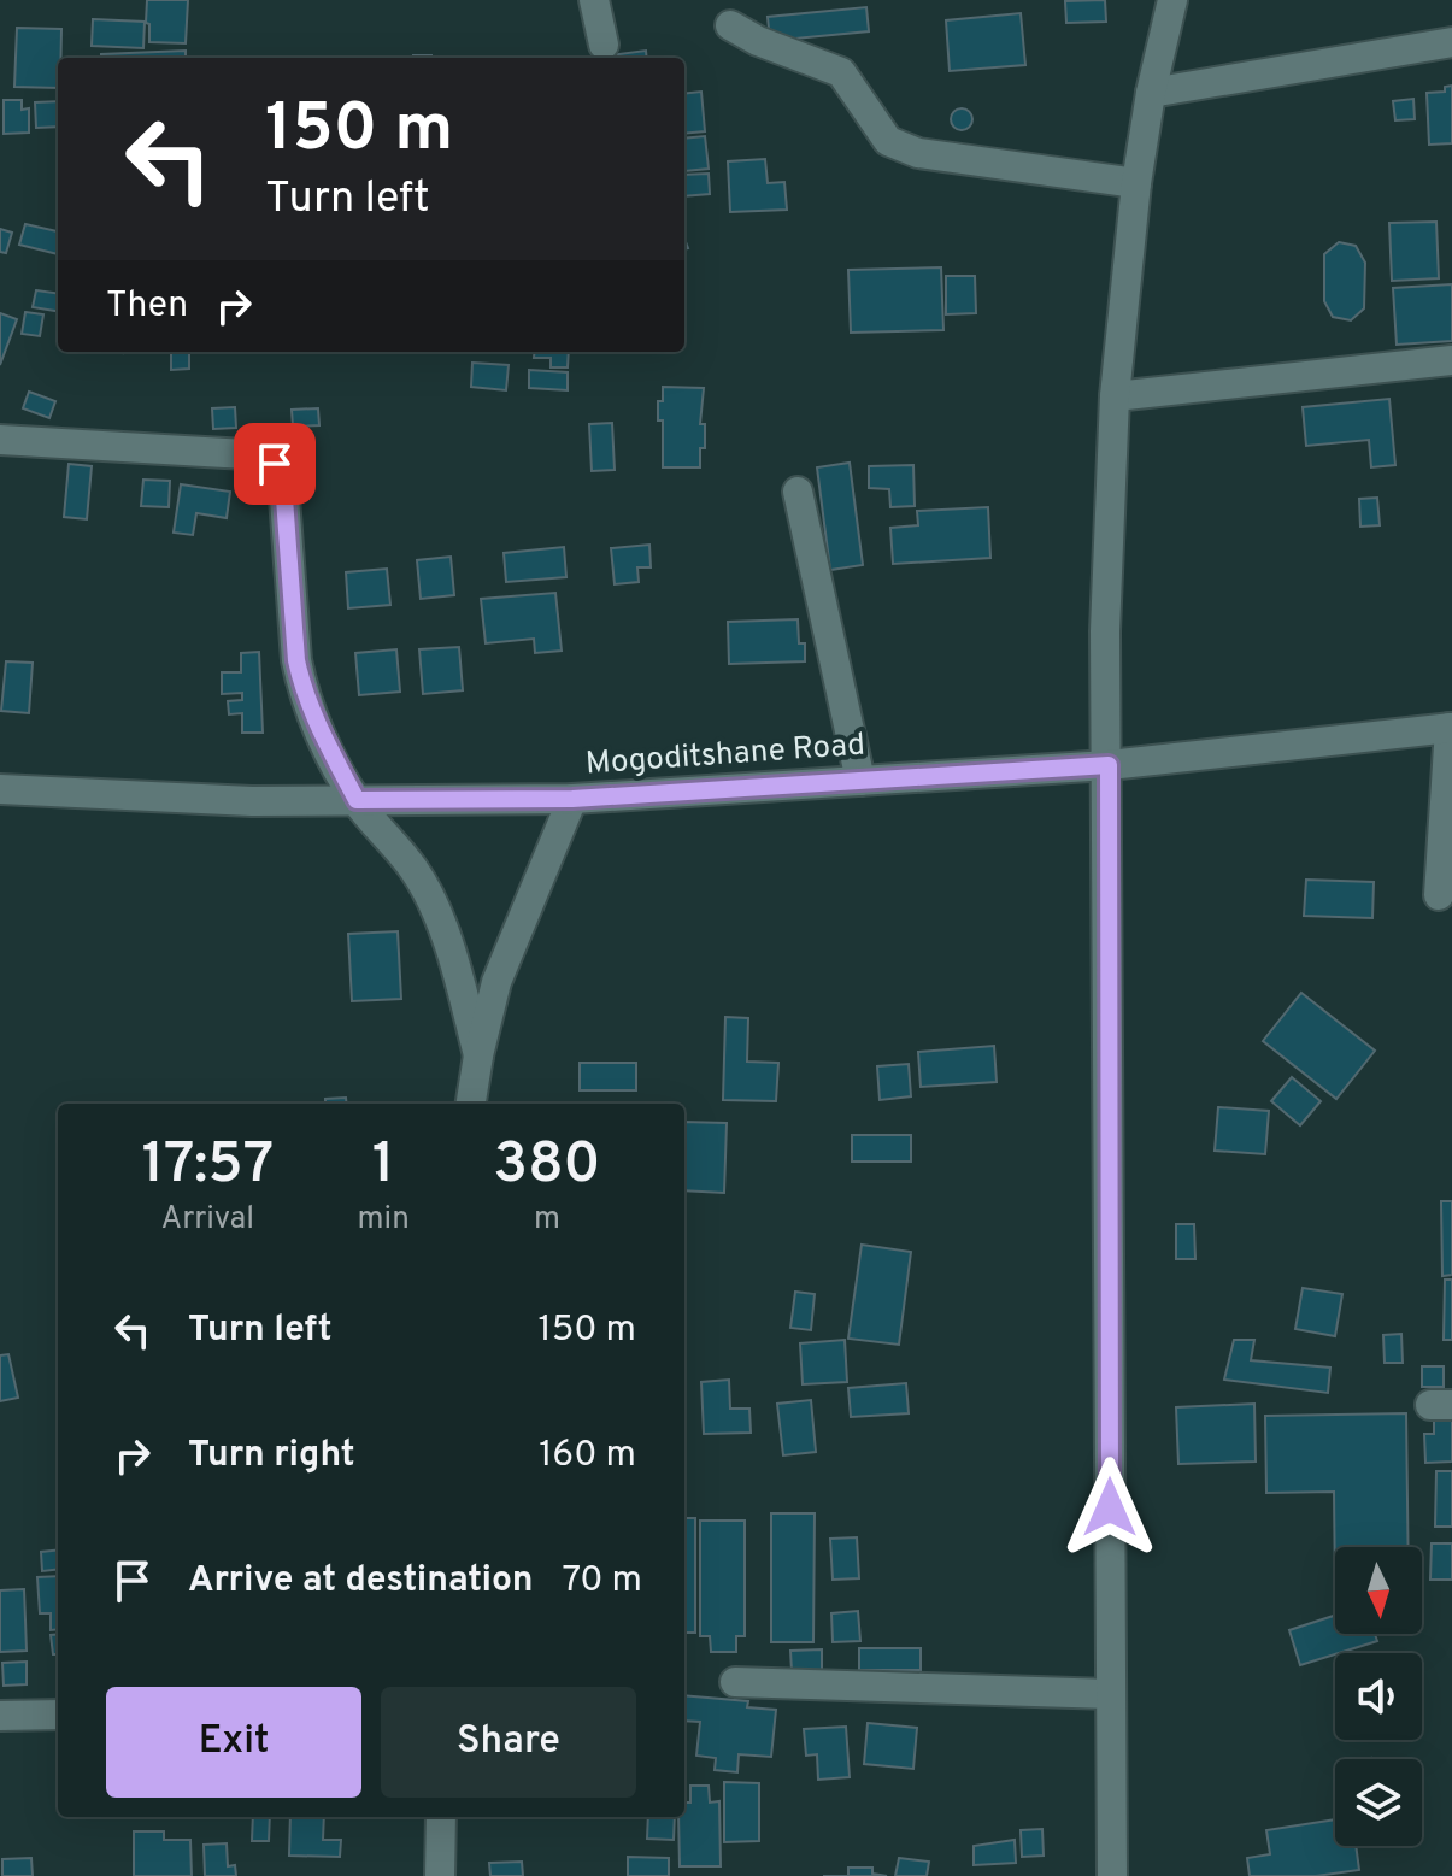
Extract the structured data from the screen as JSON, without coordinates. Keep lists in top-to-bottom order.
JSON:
{
  "streets": {
    "street": ["Mogoditshane Road"]
  },
  "north": "bottom",
  "page": {
    "turn": ["150 m", "Turn left"],
    "then": "Then",
    "eta": [
      "17:57",
      "Arrival",
      "1",
      "min",
      "380",
      "m"
    ],
    "list": [
      {
        "name": "Turn left",
        "value": "150 m"
      },
      {
        "name": "Turn right",
        "value": "160 m"
      },
      {
        "name": "Arrive at destination",
        "value": "70 m"
      }
    ],
    "buttons": ["Exit", "Share"]
  }
}
